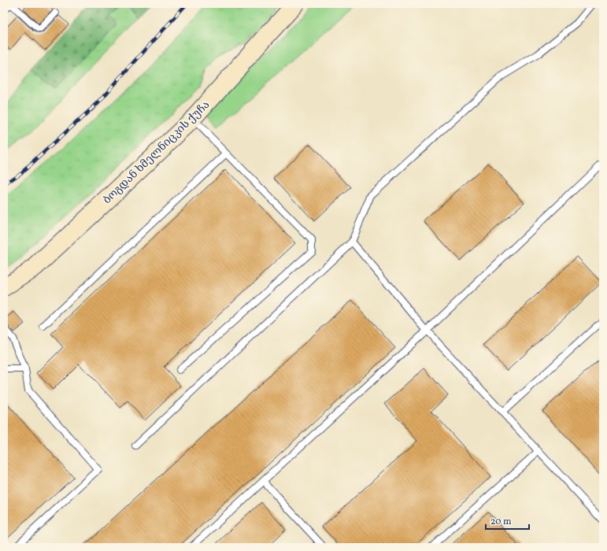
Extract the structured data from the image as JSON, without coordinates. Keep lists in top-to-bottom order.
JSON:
{
  "streets": {
    "main road": ["ბოგდან ხმელნიცკის ქუჩა"]
  },
  "scale_bar": "20 m"
}
